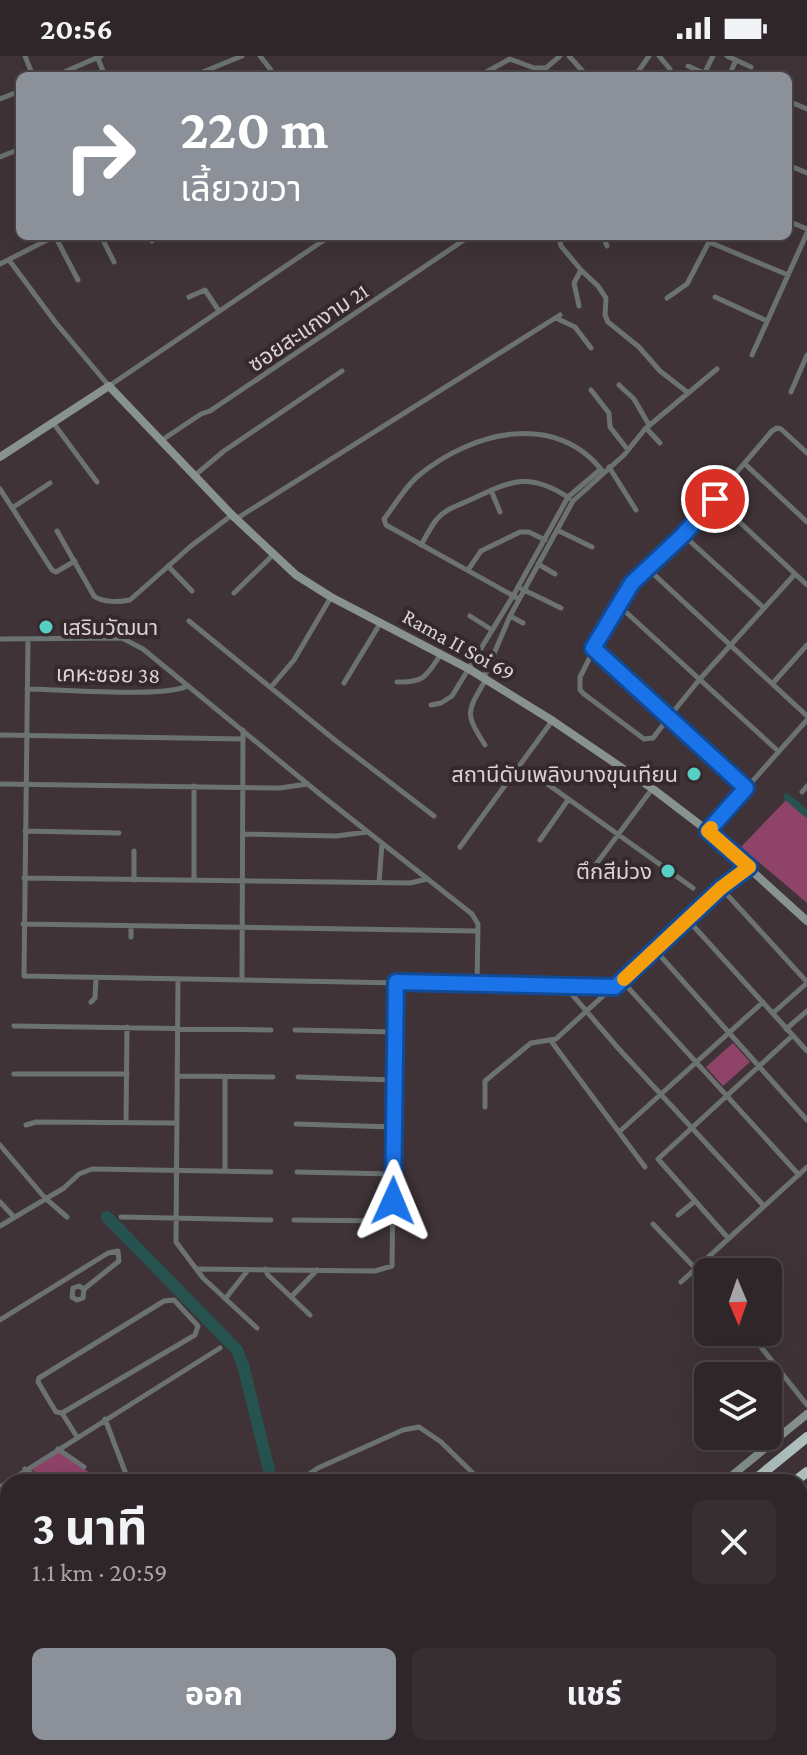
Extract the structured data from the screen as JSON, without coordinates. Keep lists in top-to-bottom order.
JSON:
{
  "streets": {
    "street": ["ซอยสะแกงาม 21", "Rama II Soi 69", "เคหะซอย 38"]
  },
  "crossings": [
    ["ซอยสะแกงาม 21", "Rama II Soi 69"]
  ],
  "places": ["เสริมวัฒนา", "สถานีดับเพลิงบางขุนเทียน", "ตึกสีม่วง"],
  "north": "bottom",
  "page": {
    "status": "20:56",
    "turn": ["220 m", "เลี้ยวขวา"],
    "heading": ["3 นาที", "1.1 km · 20:59"],
    "buttons": ["ออก", "แชร์"]
  }
}
